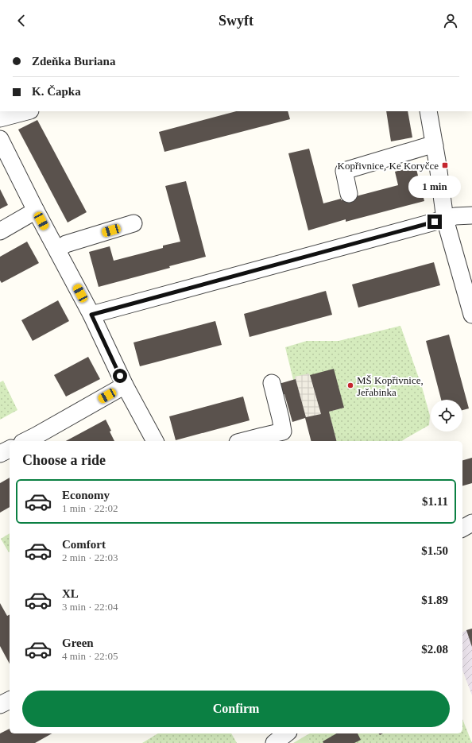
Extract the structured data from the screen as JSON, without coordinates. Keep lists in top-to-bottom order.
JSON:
{
  "places": {
    "transit": ["Kopřivnice, Ke Koryčce"],
    "other": ["MŠ Kopřivnice, Jeřabinka"]
  },
  "page": {
    "header": "Swyft",
    "banner": ["Zdeňka Buriana", "K. Čapka"],
    "bubble": "1 min",
    "heading": "Choose a ride",
    "list": [
      {
        "name": "Economy",
        "note": "1 min · 22:02",
        "value": "$1.11"
      },
      {
        "name": "Comfort",
        "note": "2 min · 22:03",
        "value": "$1.50"
      },
      {
        "name": "XL",
        "note": "3 min · 22:04",
        "value": "$1.89"
      },
      {
        "name": "Green",
        "note": "4 min · 22:05",
        "value": "$2.08"
      }
    ],
    "buttons": "Confirm"
  }
}
